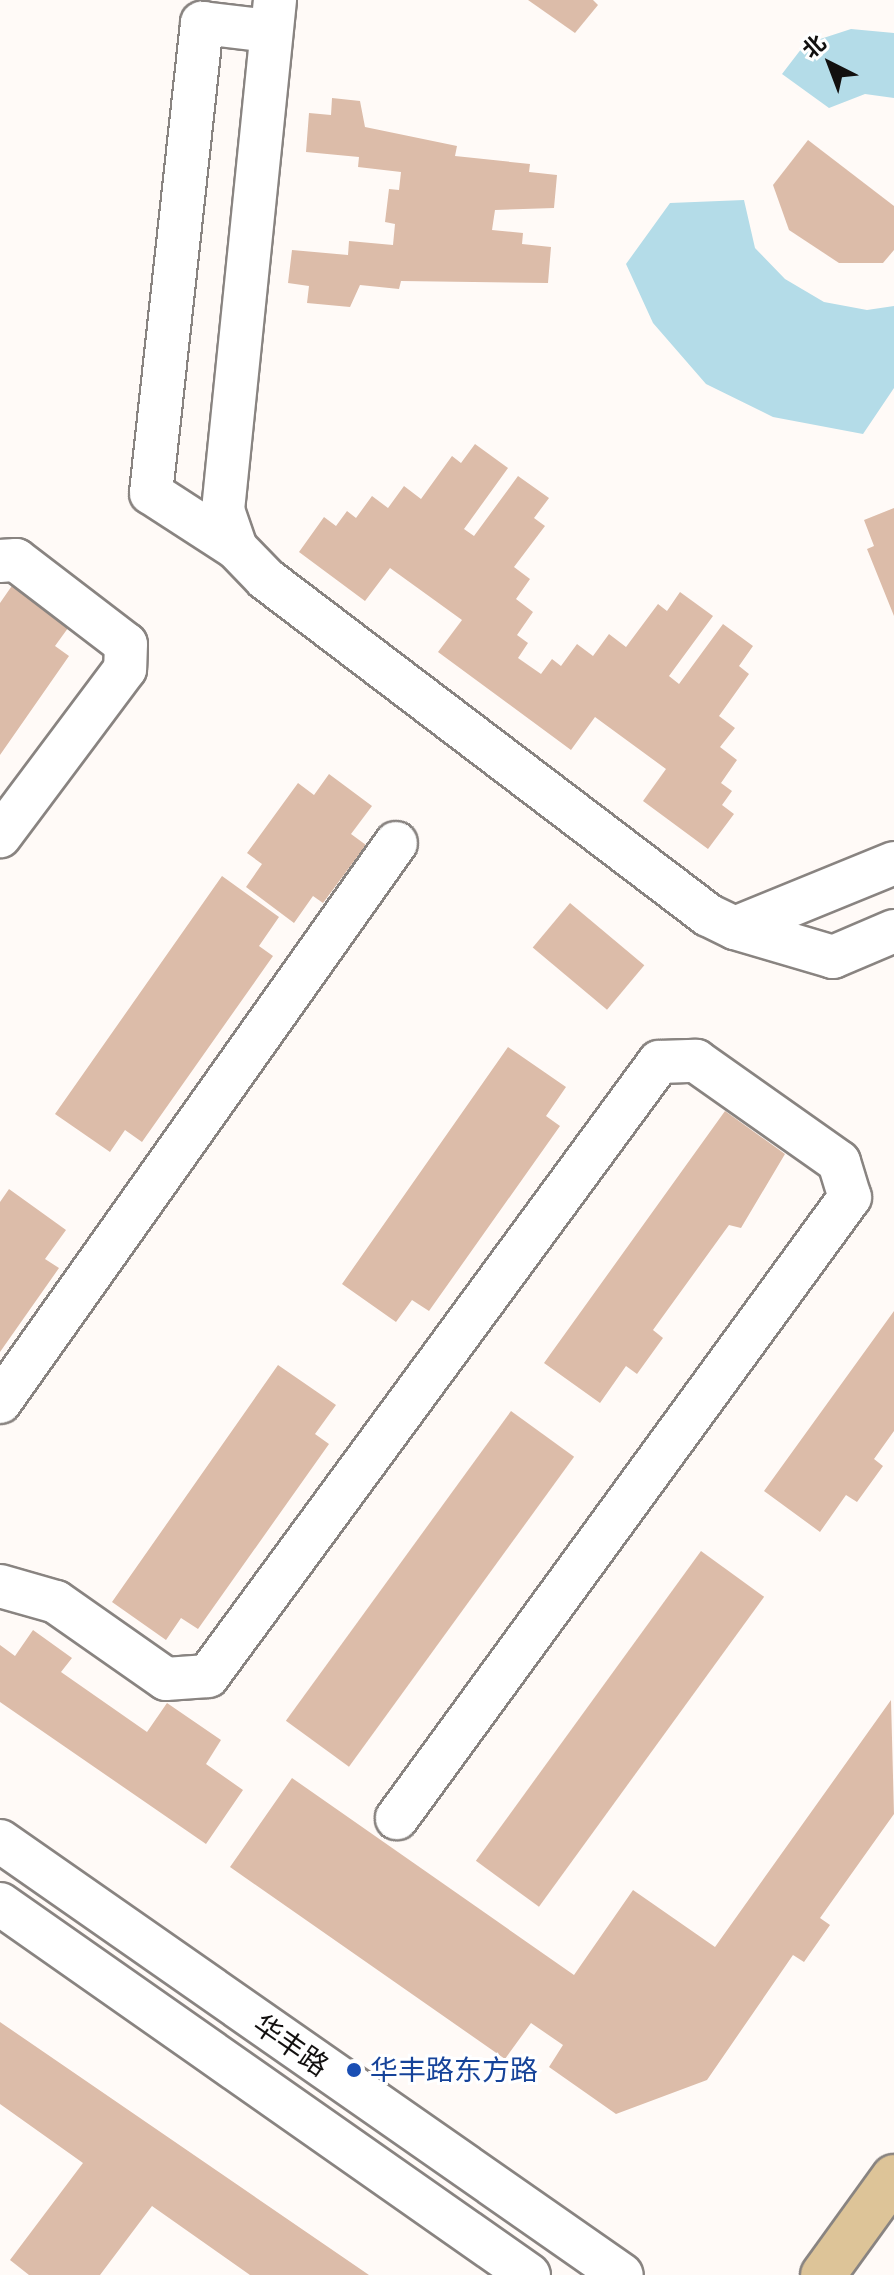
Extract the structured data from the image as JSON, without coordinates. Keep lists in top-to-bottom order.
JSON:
{
  "streets": {
    "street": ["华丰路"]
  },
  "places": ["华丰路东方路"],
  "north": "top left"
}
